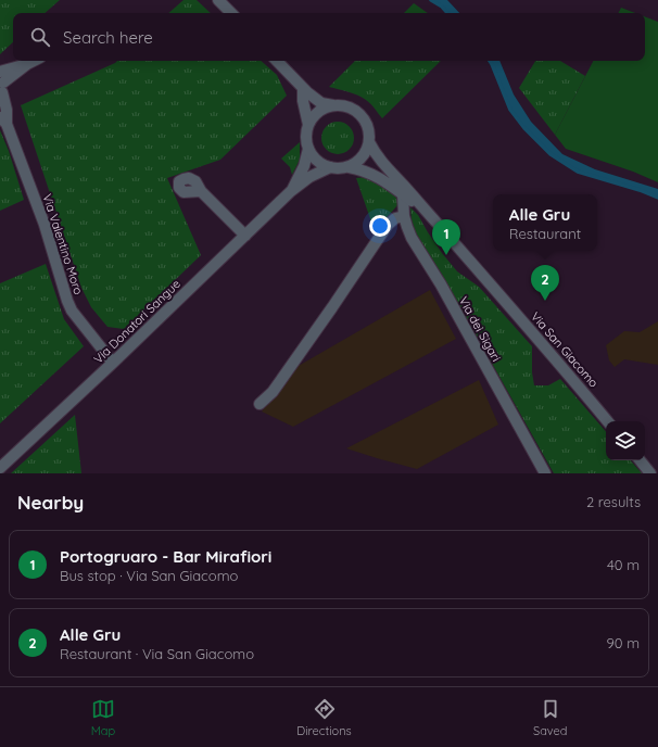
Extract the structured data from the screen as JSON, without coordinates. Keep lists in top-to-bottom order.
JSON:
{
  "streets": {
    "street": [
      "Via Valentino Moro",
      "Via Donatori Sangue",
      "Via dei Sigari",
      "Via San Giacomo"
    ]
  },
  "crossings": [
    ["Via Valentino Moro", "Via Donatori Sangue"],
    ["Via Donatori Sangue", "Via San Giacomo"],
    ["Via dei Sigari", "Via San Giacomo"]
  ],
  "page": {
    "search": "Search here",
    "popup": ["Alle Gru", "Restaurant"],
    "pins": ["1", "2"],
    "heading": ["Nearby", "2 results"],
    "list": [
      {
        "mark": "1",
        "name": "Portogruaro - Bar Mirafiori",
        "note": "Bus stop · Via San Giacomo",
        "value": "40 m"
      },
      {
        "mark": "2",
        "name": "Alle Gru",
        "note": "Restaurant · Via San Giacomo",
        "value": "90 m"
      }
    ],
    "nav": ["Map", "Directions", "Saved"]
  }
}
